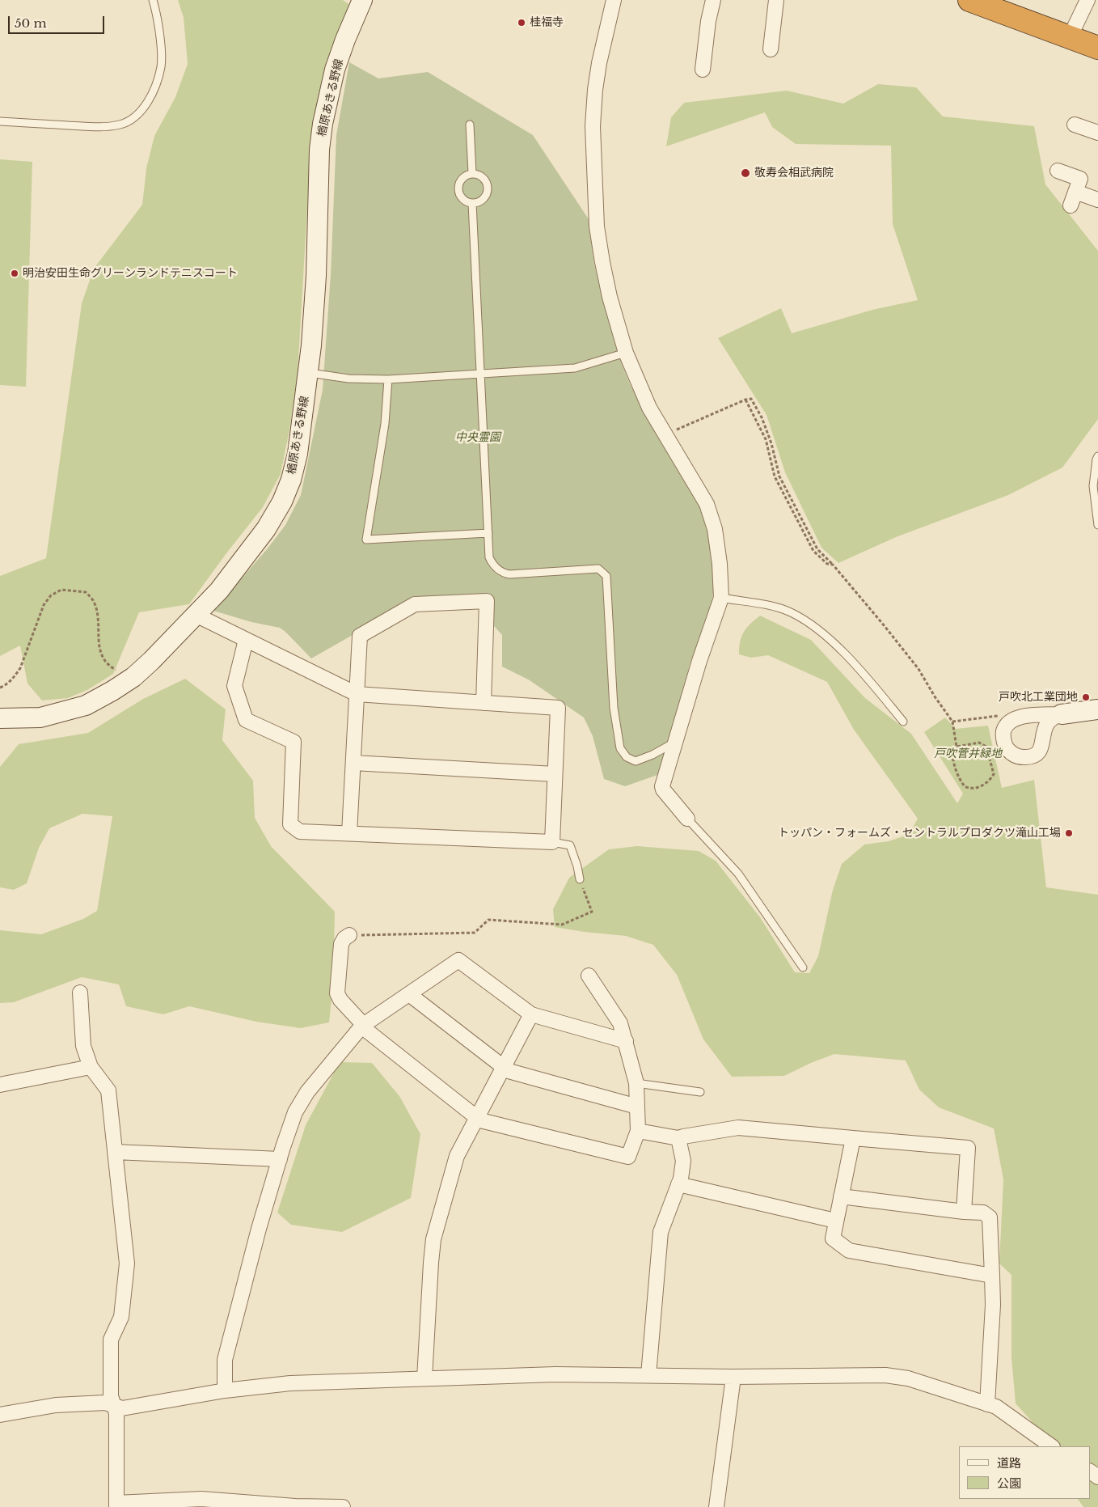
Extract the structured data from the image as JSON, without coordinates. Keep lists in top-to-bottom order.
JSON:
{
  "streets": {
    "main road": ["楢原あきる野線"]
  },
  "parks": ["中央霊園", "戸吹菅井緑地"],
  "places": [
    "桂福寺",
    "敬寿会相武病院",
    "明治安田生命グリーンランドテニスコート",
    "戸吹北工業団地",
    "トッパン・フォームズ・セントラルプロダクツ滝山工場"
  ],
  "legend": ["道路", "公園"],
  "scale_bar": "50 m"
}
